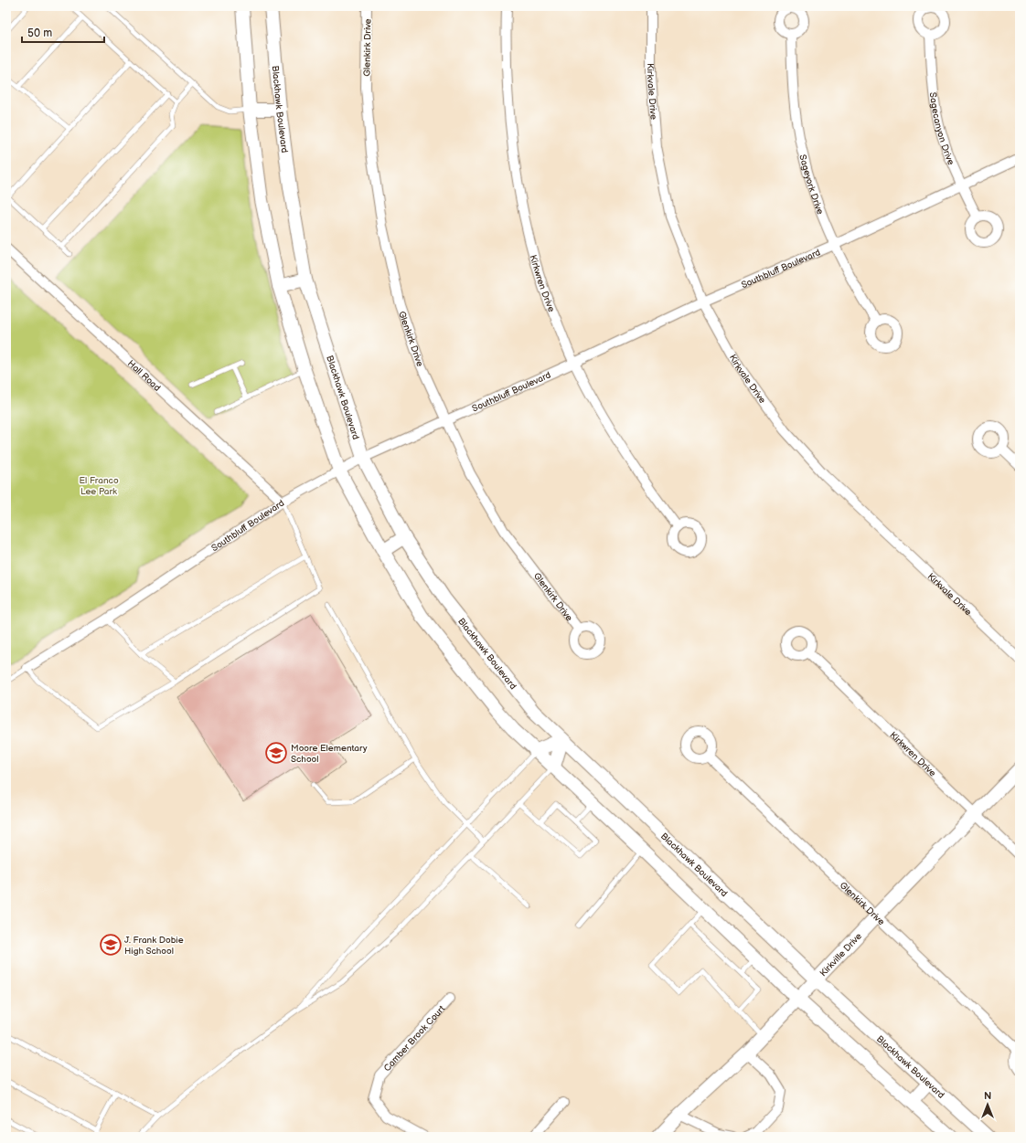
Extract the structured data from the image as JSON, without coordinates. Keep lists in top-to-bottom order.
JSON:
{
  "streets": {
    "main road": ["Blackhawk Boulevard", "Kirkville Drive"],
    "street": [
      "Glenkirk Drive",
      "Kirkvale Drive",
      "Sagecanyon Drive",
      "Sageyork Drive",
      "Southbluff Boulevard",
      "Kirkwren Drive",
      "Hall Road",
      "Camber Brook Court"
    ]
  },
  "crossings": [
    ["Glenkirk Drive", "Southbluff Boulevard"],
    ["Glenkirk Drive", "Kirkville Drive"],
    ["Kirkvale Drive", "Southbluff Boulevard"],
    ["Blackhawk Boulevard", "Southbluff Boulevard"],
    ["Blackhawk Boulevard", "Kirkville Drive"],
    ["Sagecanyon Drive", "Southbluff Boulevard"],
    ["Sageyork Drive", "Southbluff Boulevard"],
    ["Southbluff Boulevard", "Kirkwren Drive"],
    ["Southbluff Boulevard", "Hall Road"],
    ["Kirkwren Drive", "Kirkville Drive"]
  ],
  "parks": ["El Franco Lee Park"],
  "places": {
    "school or university": ["Moore Elementary School", "J. Frank Dobie High School"]
  },
  "scale_bar": "50 m",
  "north": "top"
}
